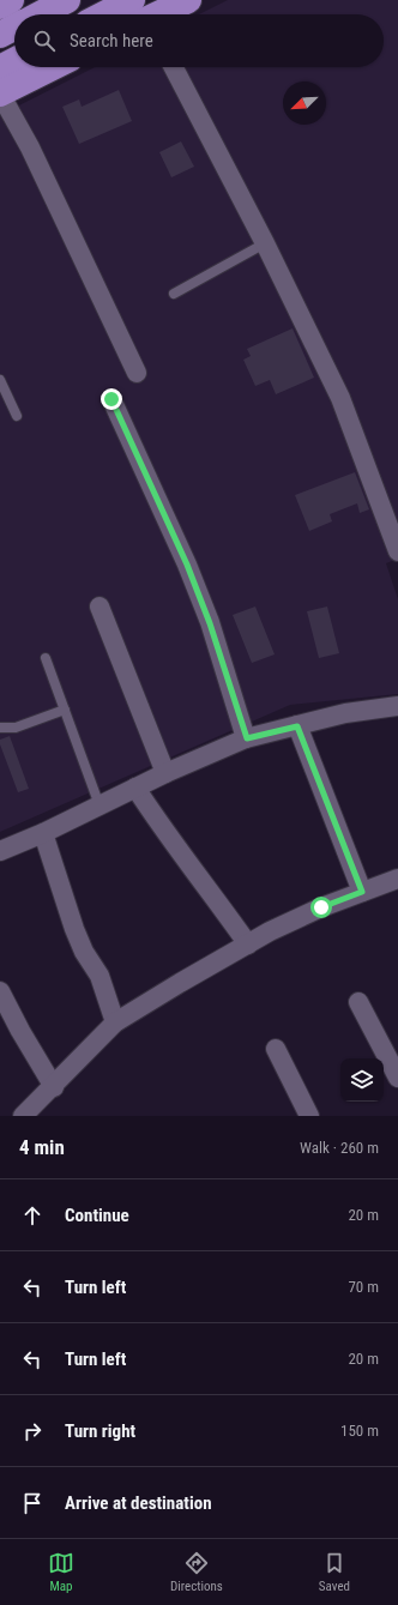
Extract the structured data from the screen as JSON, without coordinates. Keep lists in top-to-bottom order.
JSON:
{
  "north": "bottom left",
  "page": {
    "search": "Search here",
    "heading": ["4 min", "Walk · 260 m"],
    "list": [
      ["Continue", "20 m"],
      ["Turn left", "70 m"],
      ["Turn left", "20 m"],
      ["Turn right", "150 m"],
      "Arrive at destination"
    ],
    "nav": ["Map", "Directions", "Saved"]
  }
}
